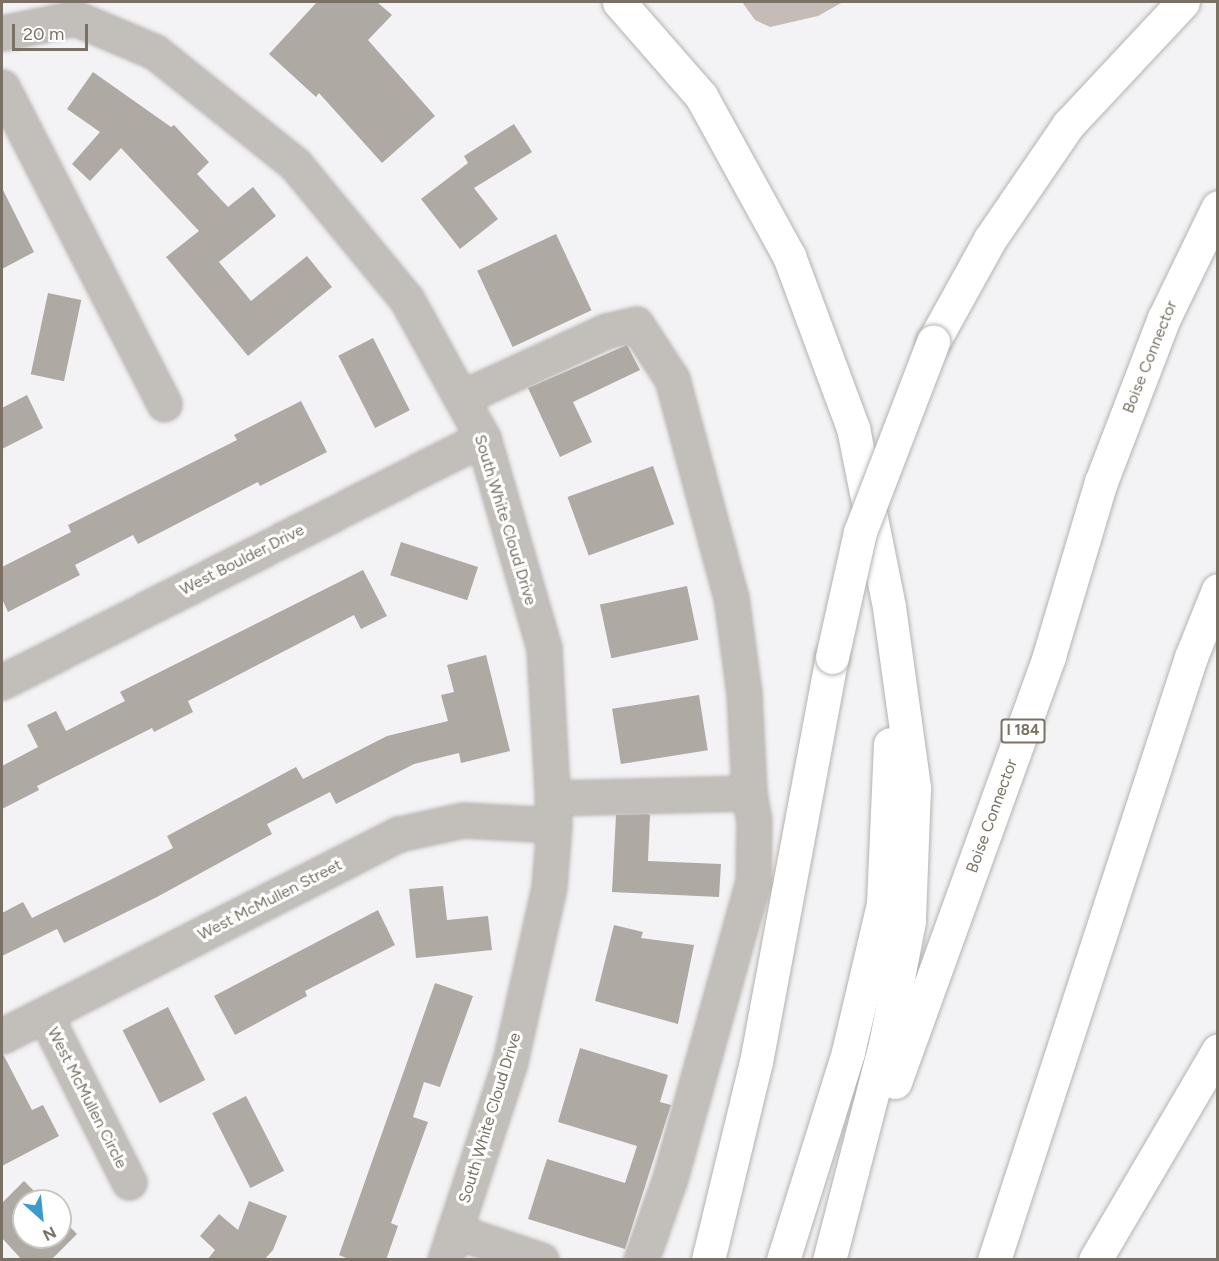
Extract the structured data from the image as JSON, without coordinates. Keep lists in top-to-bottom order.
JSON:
{
  "streets": {
    "highway": ["Boise Connector", "I 184"],
    "street": [
      "South White Cloud Drive",
      "West Boulder Drive",
      "West McMullen Street",
      "West McMullen Circle"
    ]
  },
  "crossings": [
    ["South White Cloud Drive", "West Boulder Drive"],
    ["South White Cloud Drive", "West McMullen Street"],
    ["West McMullen Street", "West McMullen Circle"]
  ],
  "scale_bar": "20 m",
  "north": "bottom right"
}
